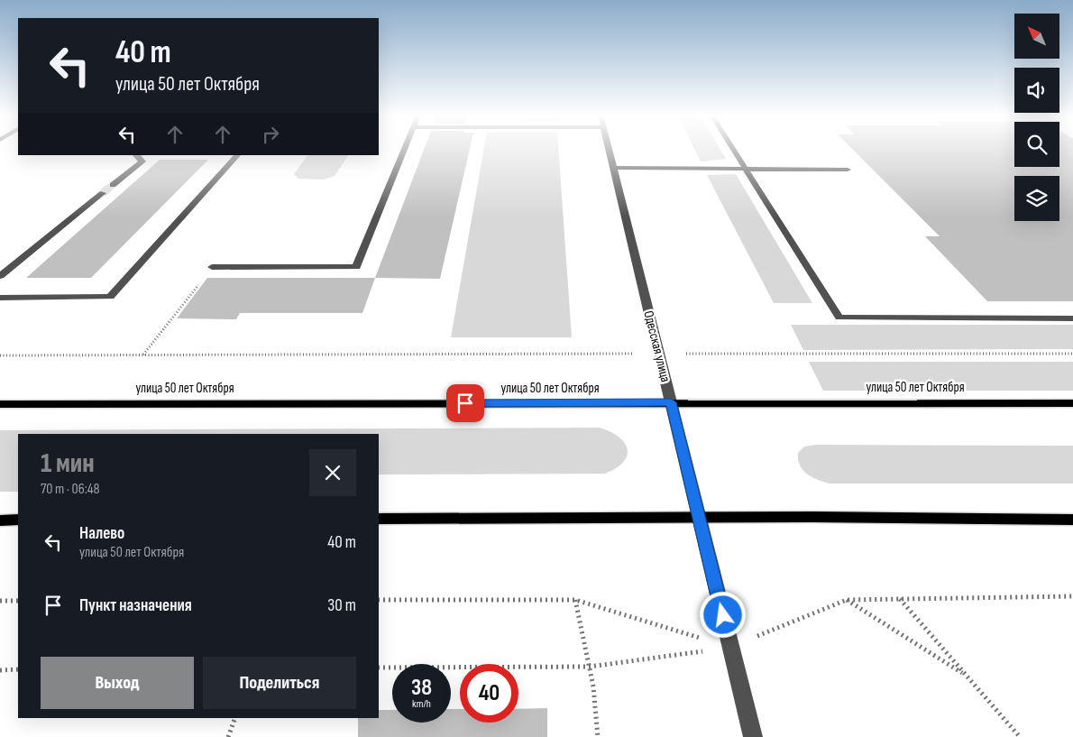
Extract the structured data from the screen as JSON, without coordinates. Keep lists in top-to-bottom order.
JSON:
{
  "streets": {
    "main road": ["улица 50 лет Октября"],
    "street": ["Одесская улица"]
  },
  "crossings": [
    ["Одесская улица", "улица 50 лет Октября"]
  ],
  "north": "top left",
  "page": {
    "turn": ["40 m", "улица 50 лет Октября"],
    "heading": ["1 мин", "70 m · 06:48"],
    "list": [
      {
        "name": "Налево",
        "note": "улица 50 лет Октября",
        "value": "40 m"
      },
      {
        "name": "Пункт назначения",
        "value": "30 m"
      }
    ],
    "buttons": ["Выход", "Поделиться"],
    "speed": "38 km/h",
    "limit": "40"
  }
}
